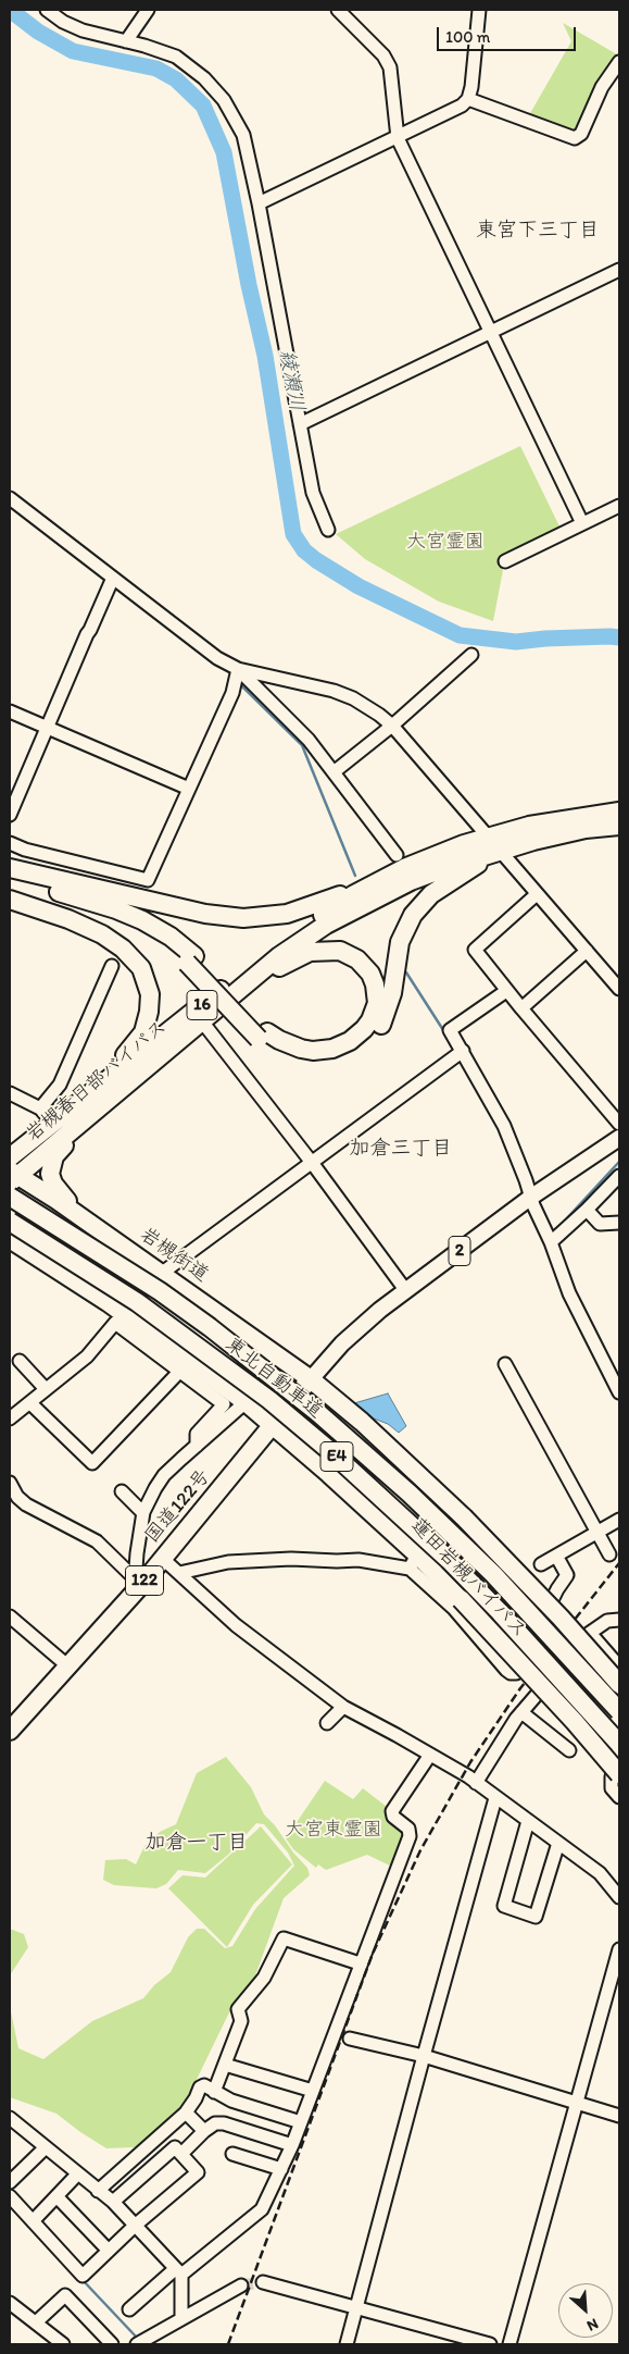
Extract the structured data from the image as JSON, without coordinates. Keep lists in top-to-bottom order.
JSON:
{
  "streets": {
    "highway": [
      "16",
      "岩槻春日部バイパス",
      "岩槻街道",
      "東北自動車道",
      "E4",
      "国道122号",
      "蓮田岩槻バイパス",
      "122"
    ],
    "main road": ["2"]
  },
  "crossings": [
    ["岩槻春日部バイパス", "岩槻街道"],
    ["2", "岩槻街道"],
    ["2", "国道122号"],
    ["2", "蓮田岩槻バイパス"],
    ["岩槻街道", "国道122号"],
    ["岩槻街道", "蓮田岩槻バイパス"],
    ["国道122号", "蓮田岩槻バイパス"]
  ],
  "districts": ["東宮下三丁目", "加倉三丁目", "加倉一丁目"],
  "water": ["綾瀬川"],
  "parks": ["大宮霊園", "大宮東霊園"],
  "scale_bar": "100 m",
  "north": "bottom right"
}
